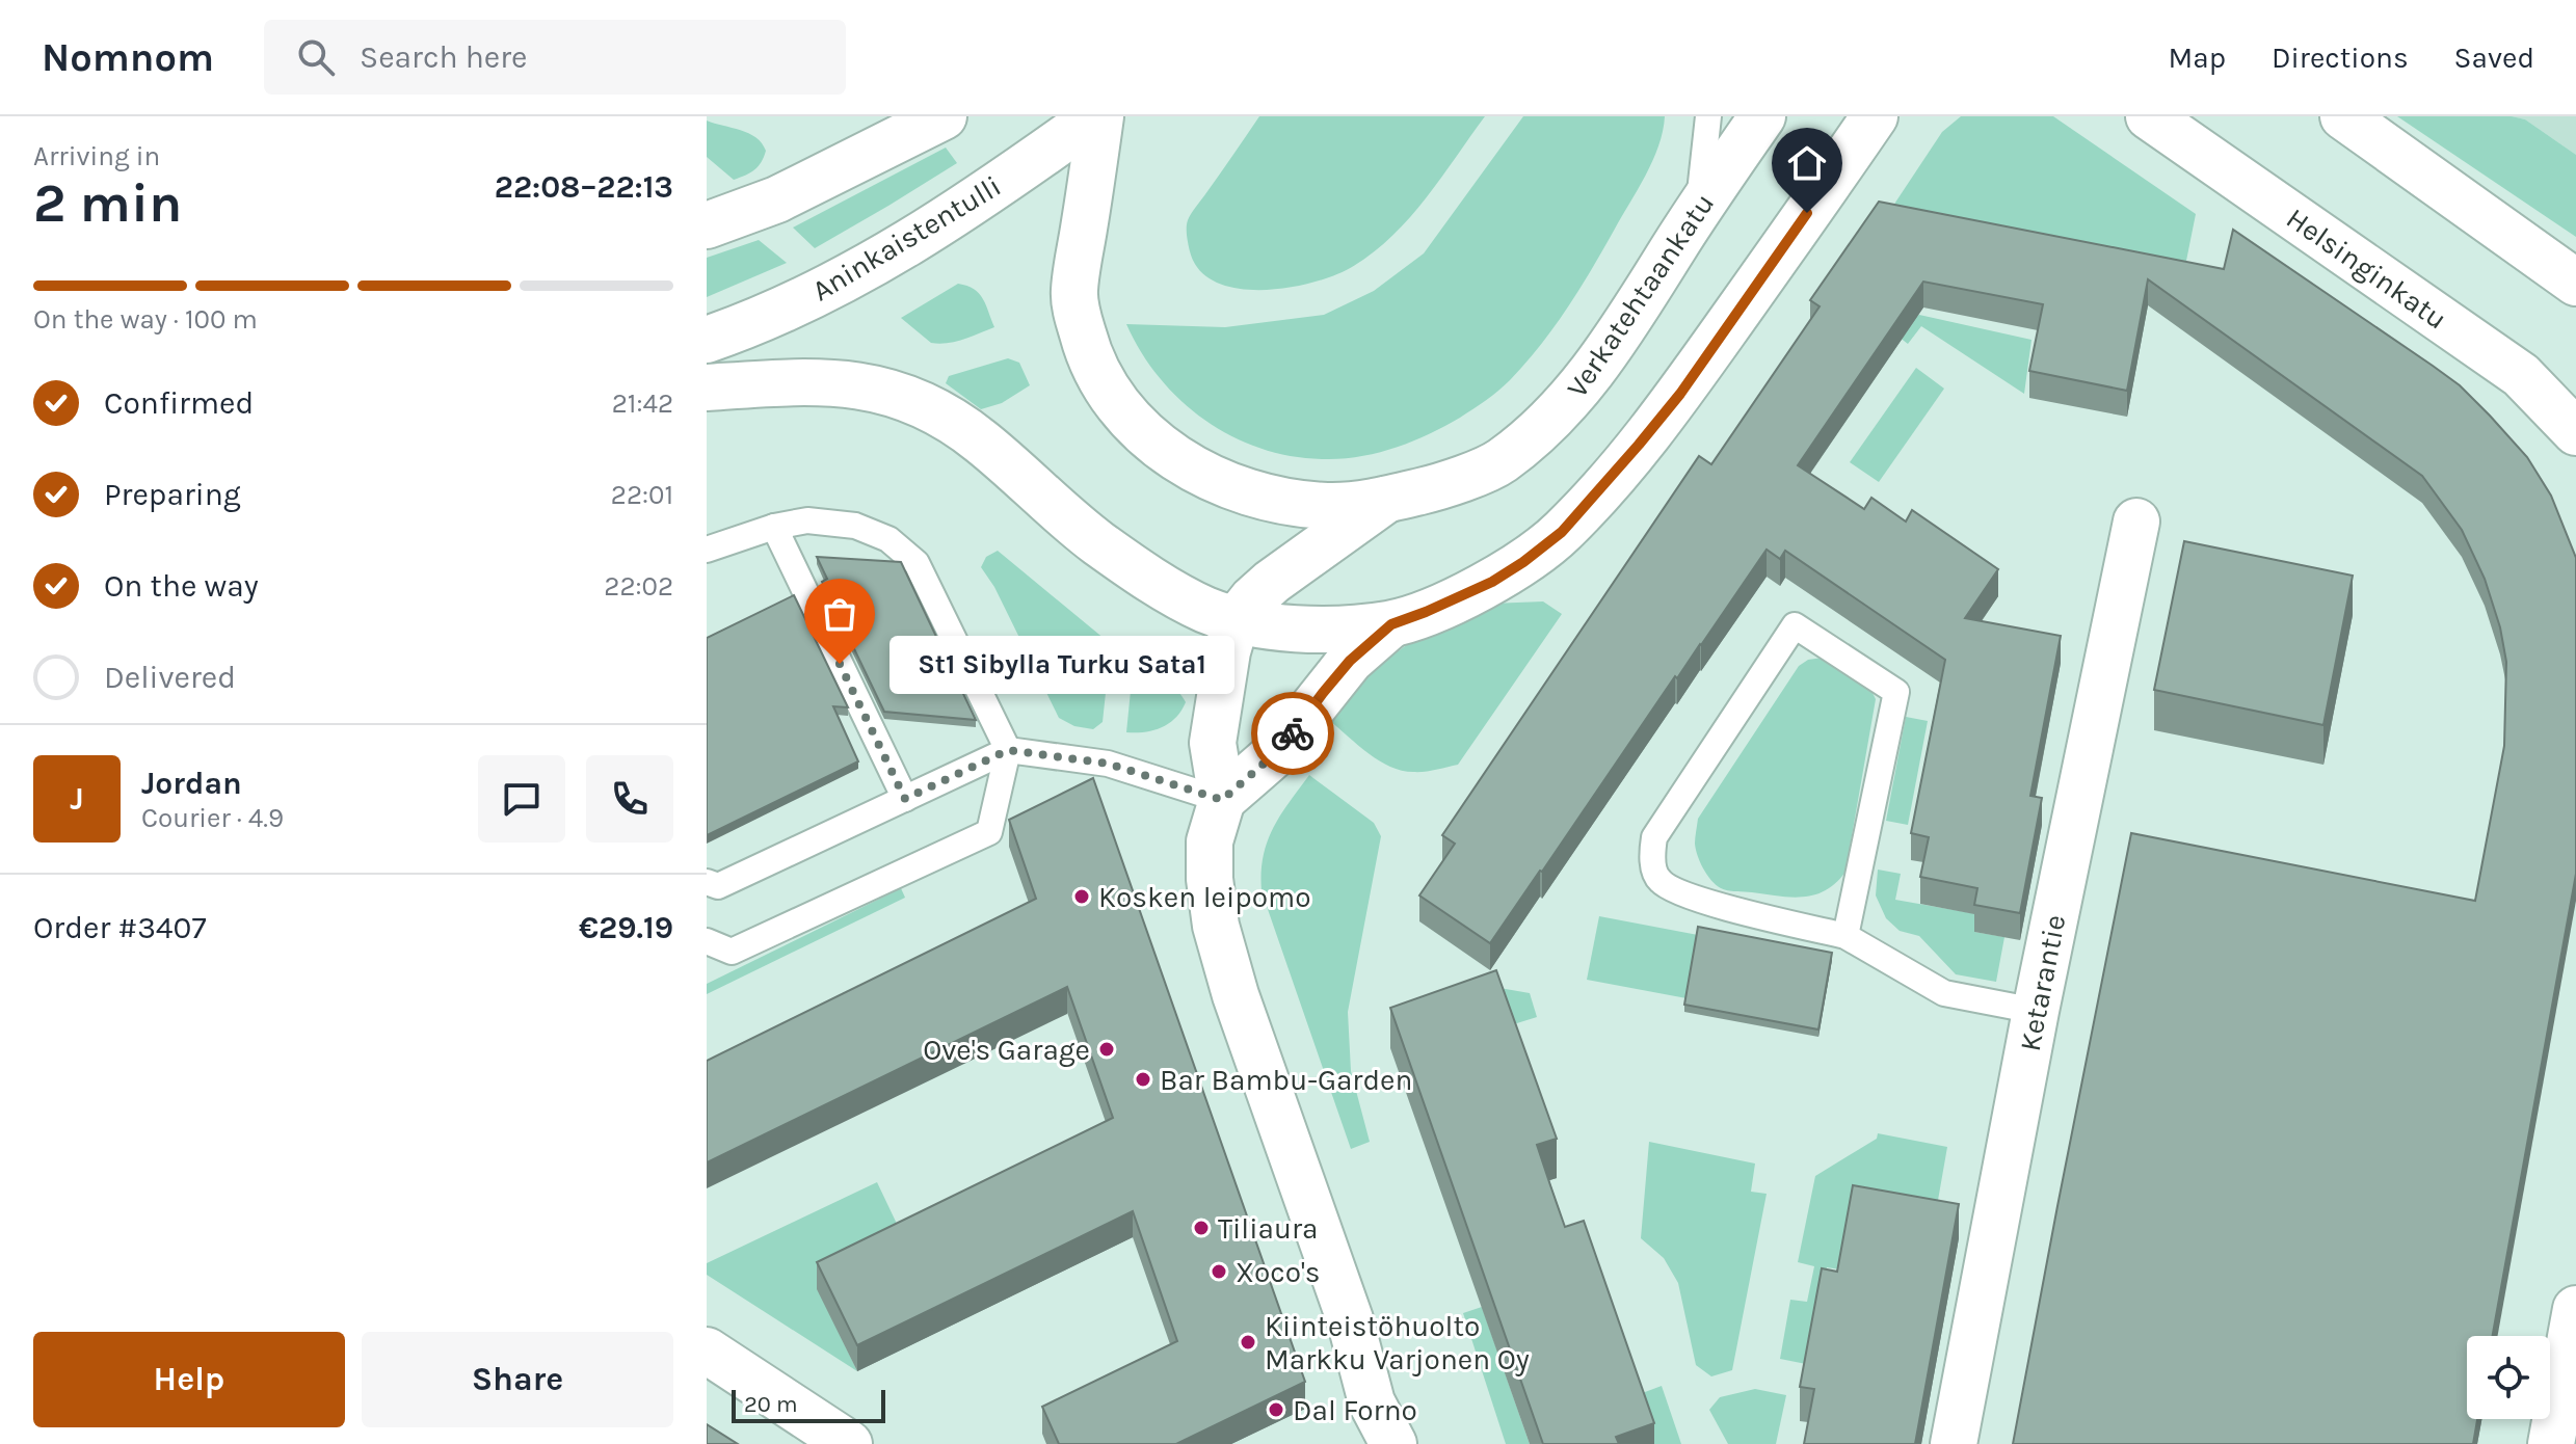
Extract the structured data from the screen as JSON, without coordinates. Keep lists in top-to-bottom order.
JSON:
{
  "streets": {
    "main road": [
      "Aninkaistentulli",
      "Helsinginkatu",
      "Verkatehtaankatu",
      "Ketarantie"
    ]
  },
  "places": [
    "St1 Sibylla Turku Sata1",
    "Kosken leipomo",
    "Ove's Garage",
    "Bar Bambu-Garden",
    "Tiliaura",
    "Xoco's",
    "Kiinteistöhuolto Markku Varjonen Oy",
    "Dal Forno"
  ],
  "scale_bar": "20 m",
  "page": {
    "header": "Nomnom",
    "search": "Search here",
    "nav": ["Map", "Directions", "Saved"],
    "heading": ["2 min", "Arriving in", "22:08–22:13"],
    "panel": [
      "Jordan",
      "Courier · 4.9",
      "Order #3407",
      "€29.19"
    ],
    "bar": "On the way · 100 m",
    "list": [
      ["Confirmed", "21:42"],
      ["Preparing", "22:01"],
      ["On the way", "22:02"],
      "Delivered"
    ],
    "bubble": "St1 Sibylla Turku Sata1",
    "round": "J",
    "buttons": ["Help", "Share"],
    "scale": "20 m"
  }
}
